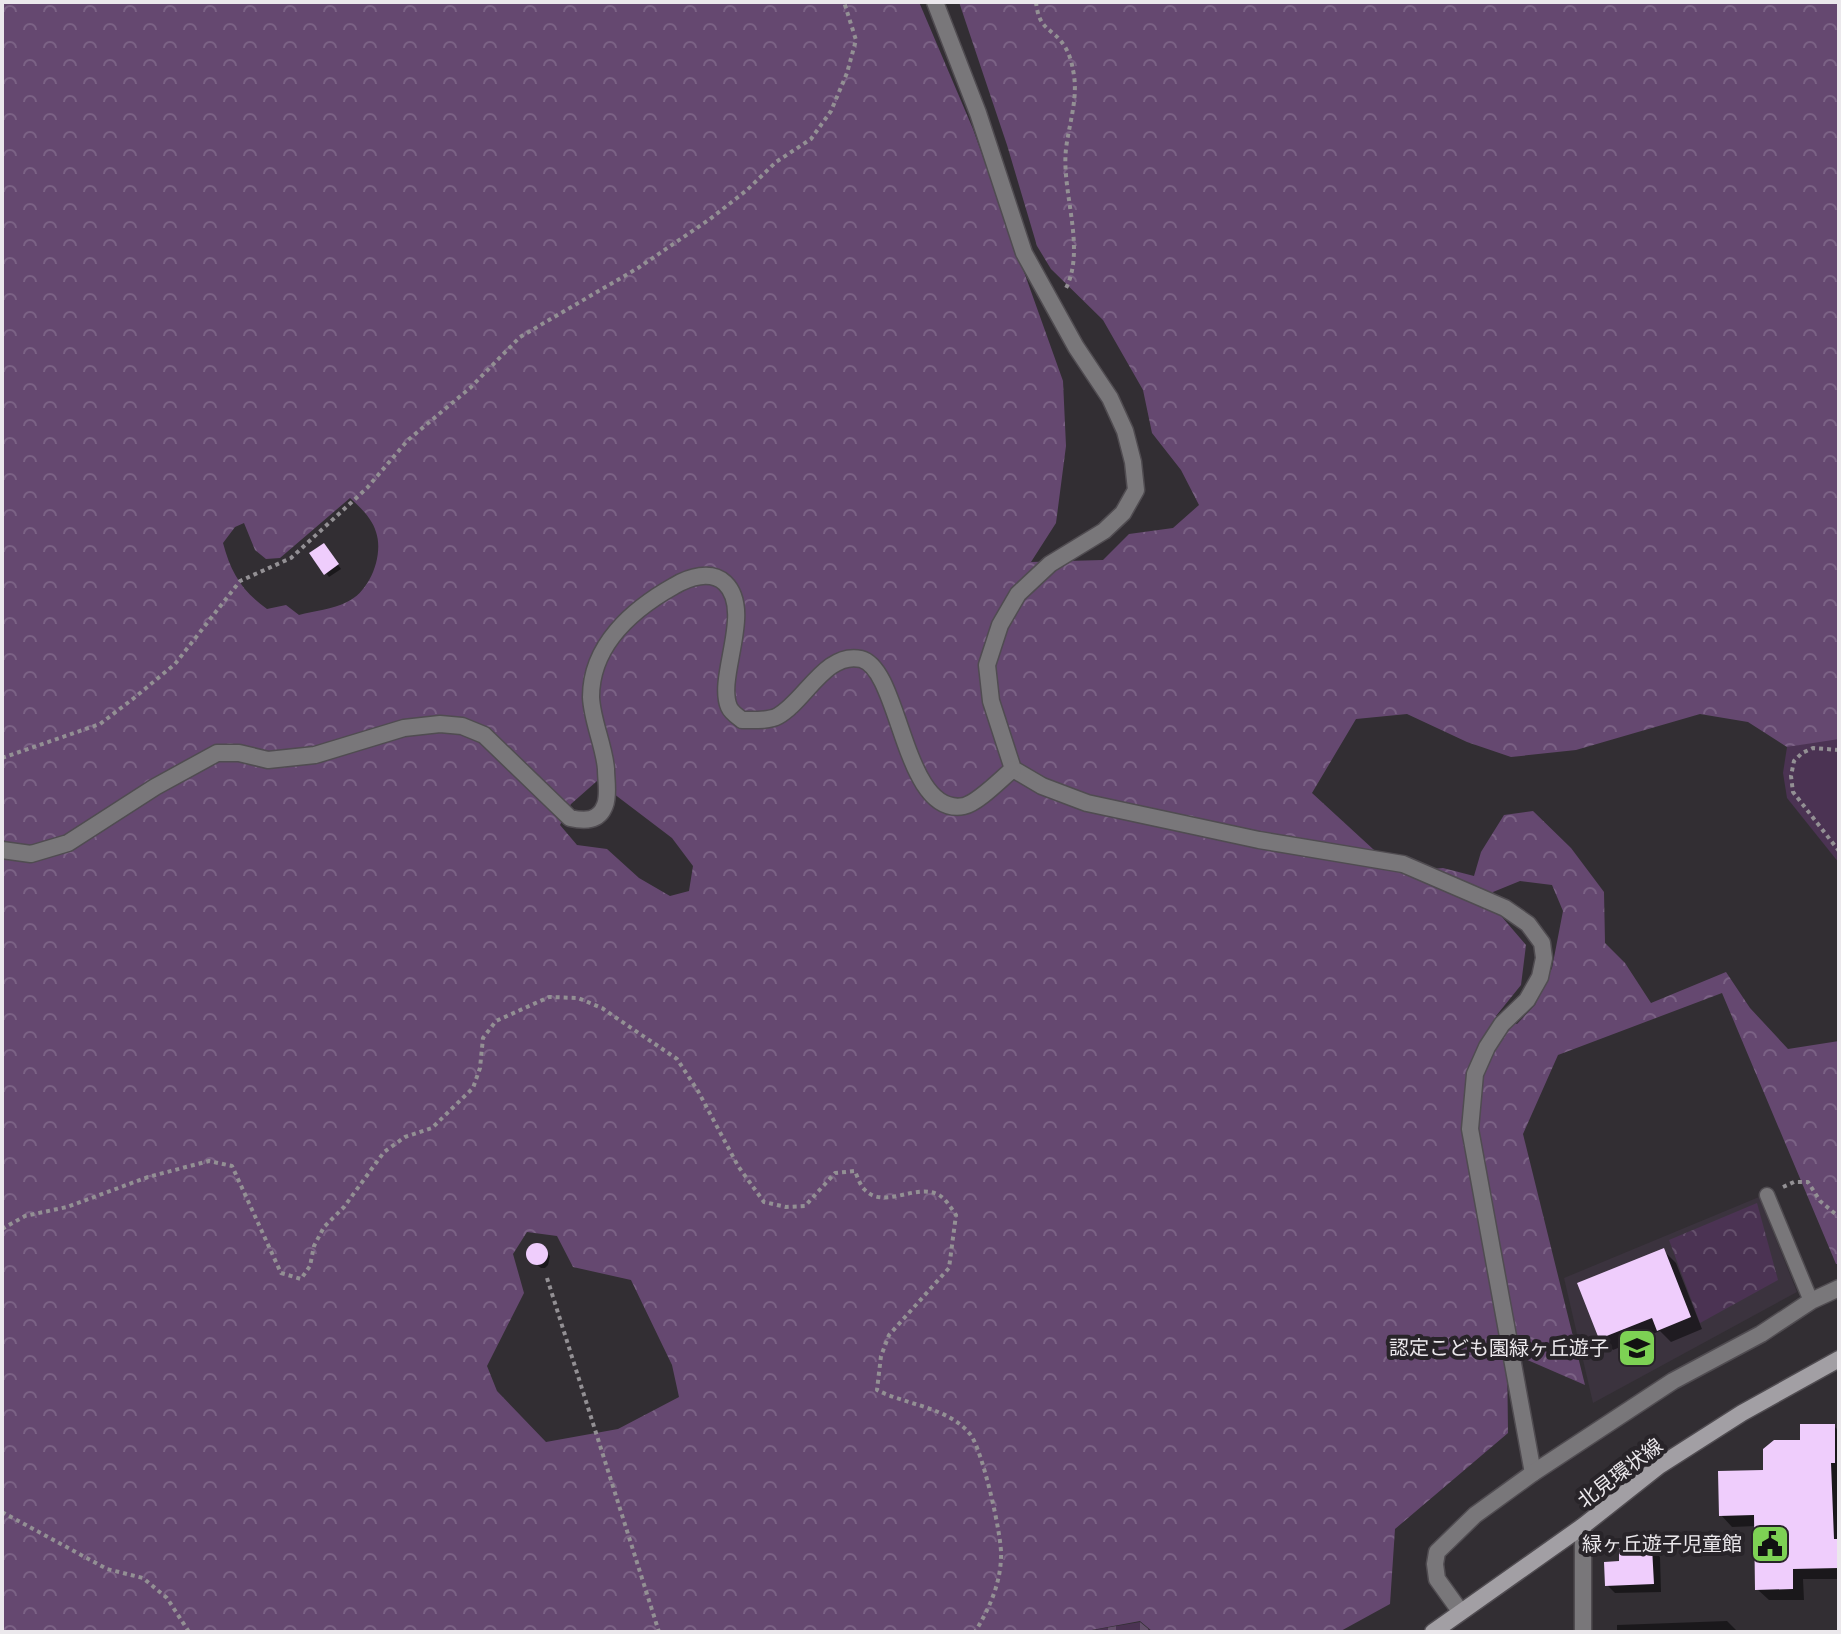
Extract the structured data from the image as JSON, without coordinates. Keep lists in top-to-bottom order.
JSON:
{
  "streets": {
    "main road": ["北見環状線"]
  },
  "places": {
    "school or university": ["認定こども園緑ヶ丘遊子"],
    "public building": ["緑ヶ丘遊子児童館"]
  }
}
